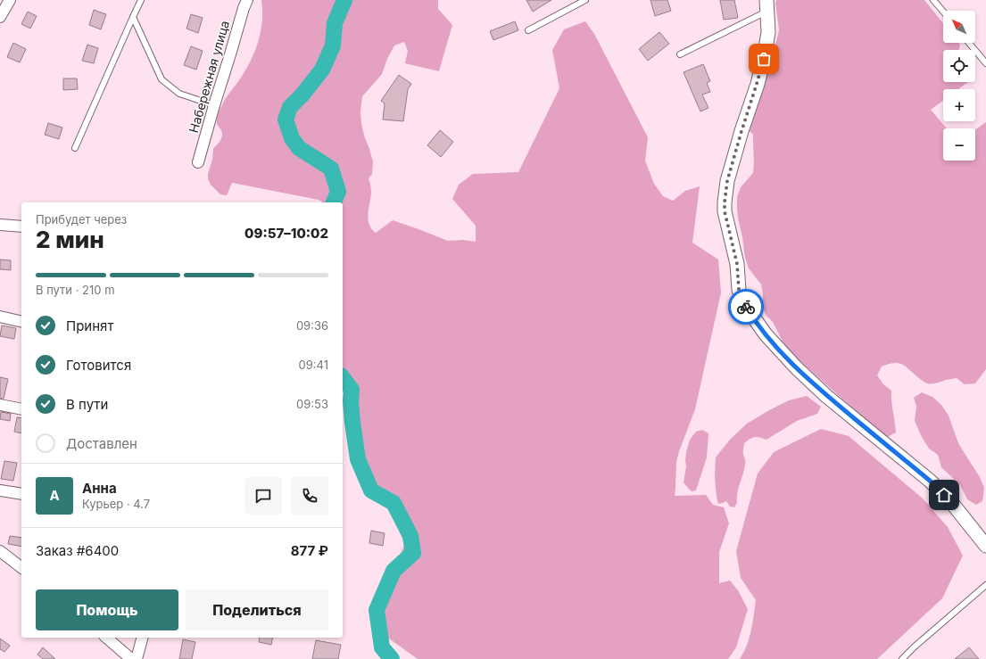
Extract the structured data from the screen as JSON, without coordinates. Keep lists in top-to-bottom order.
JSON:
{
  "streets": {
    "street": ["Набережная улица"]
  },
  "north": "top left",
  "page": {
    "map_buttons": ["+", "−"],
    "heading": ["2 мин", "Прибудет через", "09:57–10:02"],
    "panel": [
      "Анна",
      "Курьер · 4.7",
      "Заказ #6400",
      "877 ₽"
    ],
    "bar": "В пути · 210 m",
    "list": [
      ["Принят", "09:36"],
      ["Готовится", "09:41"],
      ["В пути", "09:53"],
      "Доставлен"
    ],
    "round": "А",
    "buttons": ["Помощь", "Поделиться"]
  }
}
